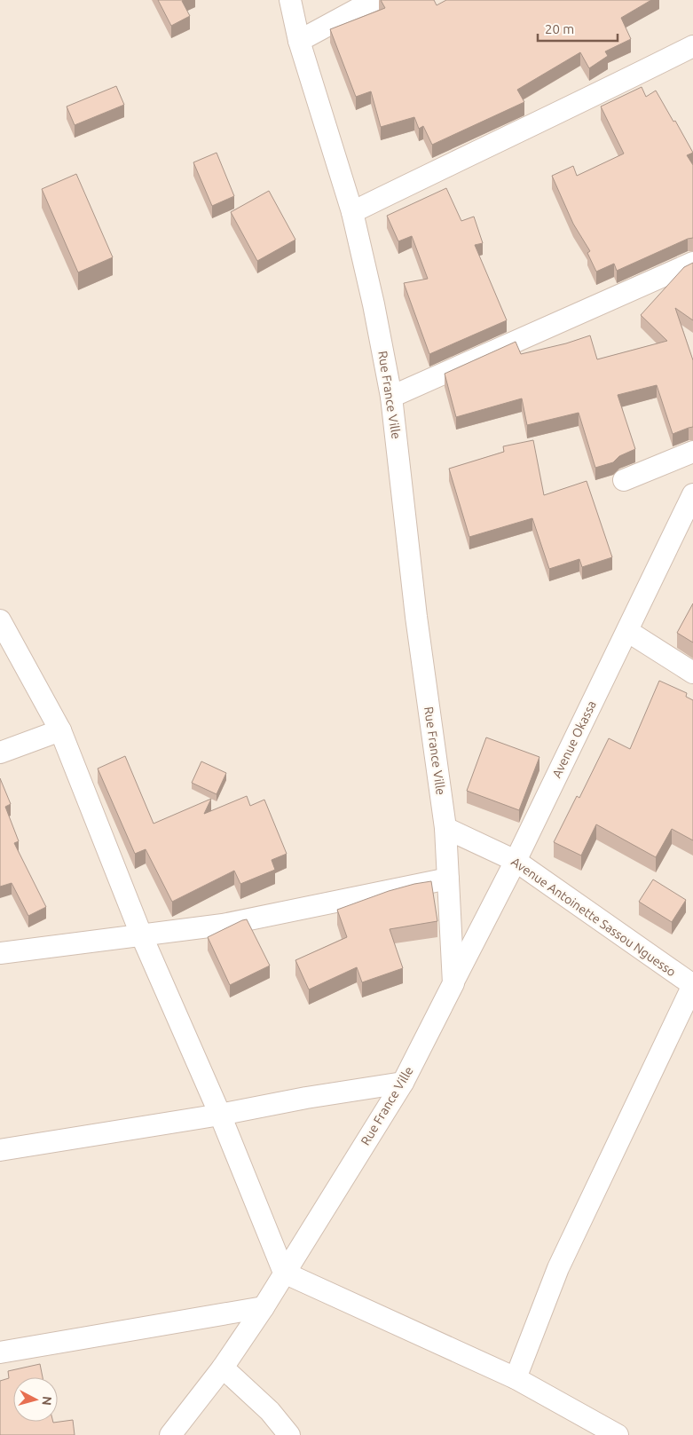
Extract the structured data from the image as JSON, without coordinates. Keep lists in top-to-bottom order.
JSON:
{
  "streets": {
    "street": ["Rue France Ville", "Avenue Okassa", "Avenue Antoinette Sassou Nguesso"]
  },
  "crossings": [
    ["Rue France Ville", "Avenue Okassa"],
    ["Rue France Ville", "Avenue Antoinette Sassou Nguesso"],
    ["Avenue Okassa", "Avenue Antoinette Sassou Nguesso"]
  ],
  "scale_bar": "20 m",
  "north": "right"
}
